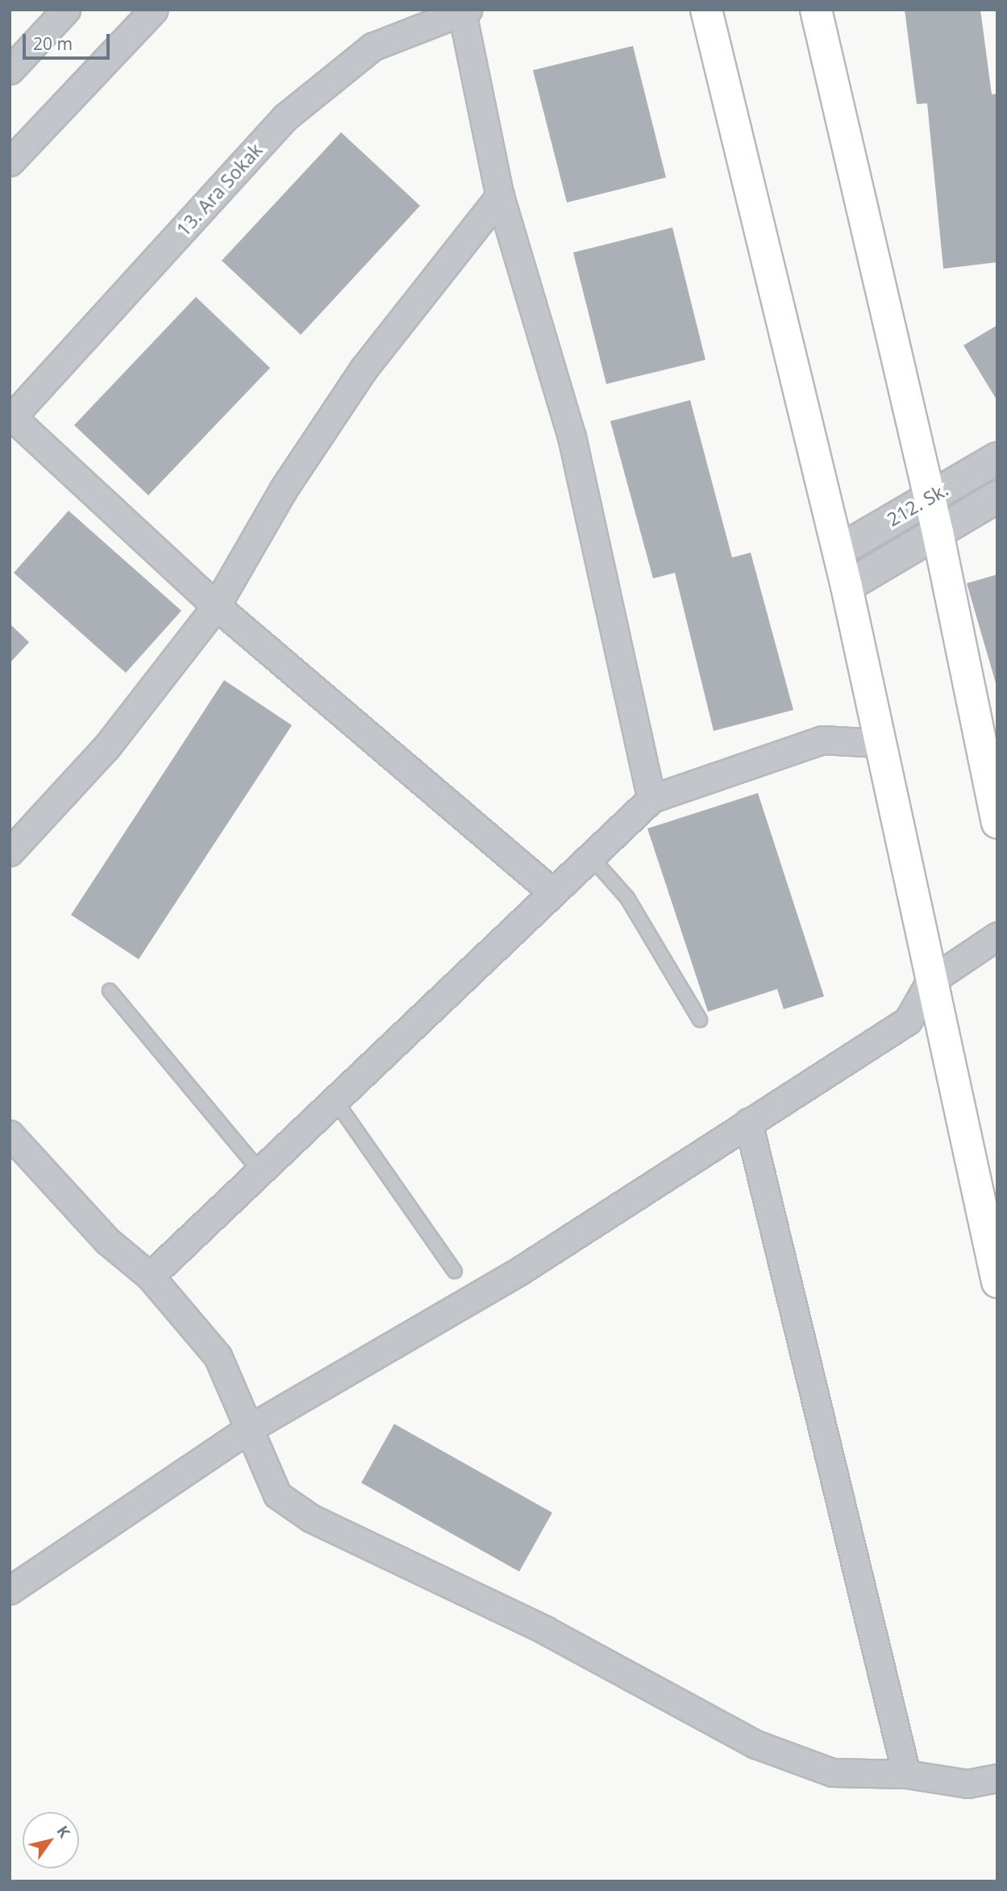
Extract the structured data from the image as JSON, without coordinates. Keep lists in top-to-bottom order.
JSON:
{
  "streets": {
    "street": ["13. Ara Sokak", "212. Sk."]
  },
  "scale_bar": "20 m",
  "north": "top right"
}
